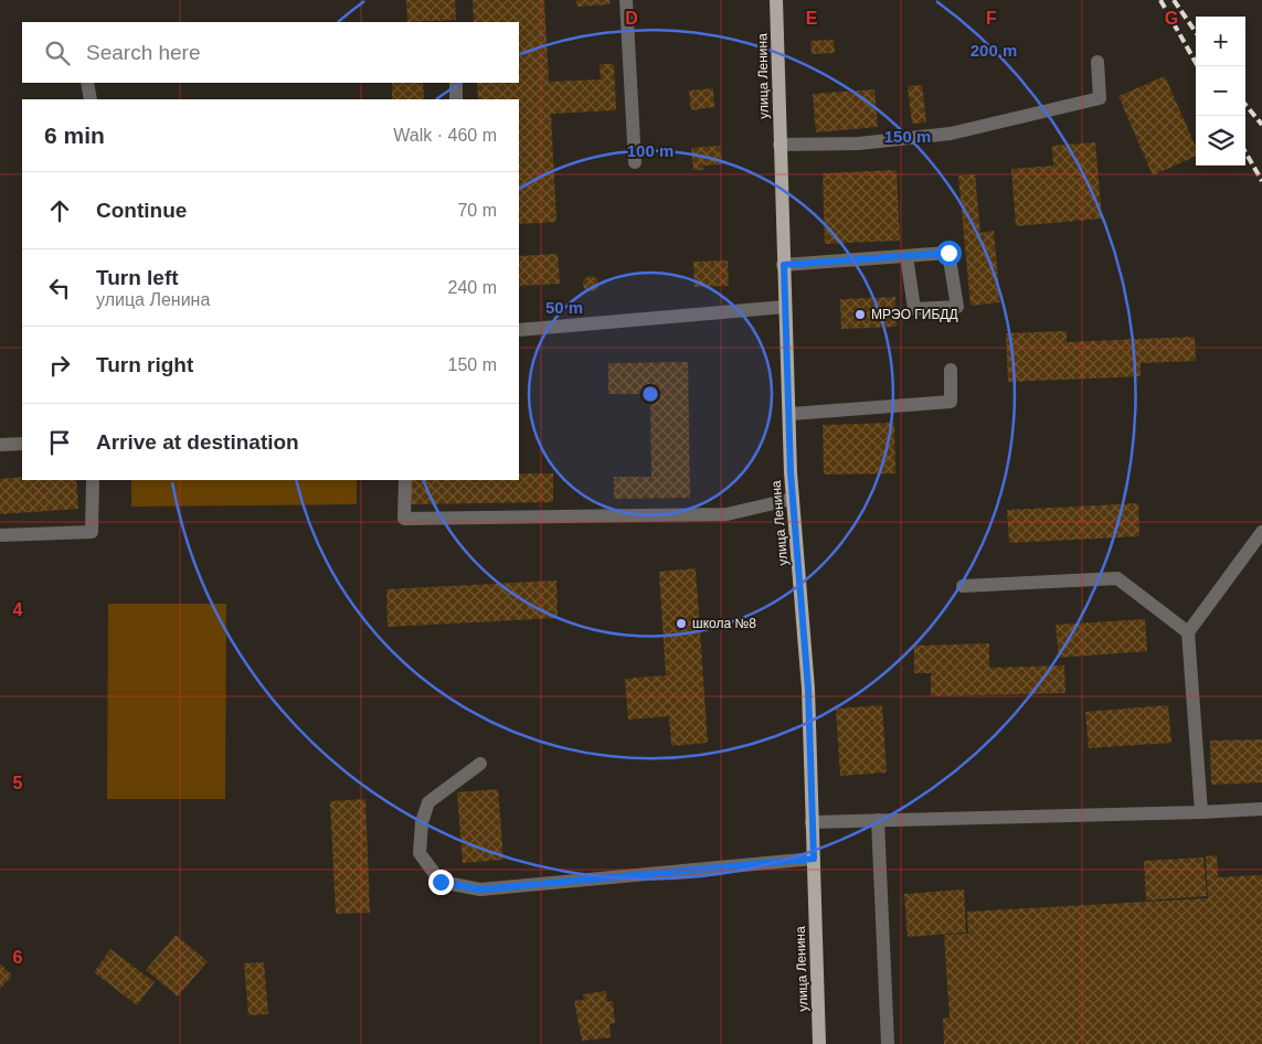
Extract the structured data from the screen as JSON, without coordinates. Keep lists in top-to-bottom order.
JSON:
{
  "streets": {
    "main road": ["улица Ленина"]
  },
  "places": ["МРЭО ГИБДД", "школа №8"],
  "page": {
    "map_buttons": ["+", "−"],
    "search": "Search here",
    "heading": ["6 min", "Walk · 460 m"],
    "list": [
      ["Continue", "70 m"],
      ["Turn left", "улица Ленина", "240 m"],
      ["Turn right", "150 m"],
      "Arrive at destination"
    ]
  },
  "grid": {
    "columns": [
      "D",
      "E",
      "F",
      "G"
    ],
    "rows": ["4", "5", "6"]
  },
  "rings": [
    "200 m",
    "150 m",
    "100 m",
    "50 m"
  ]
}
